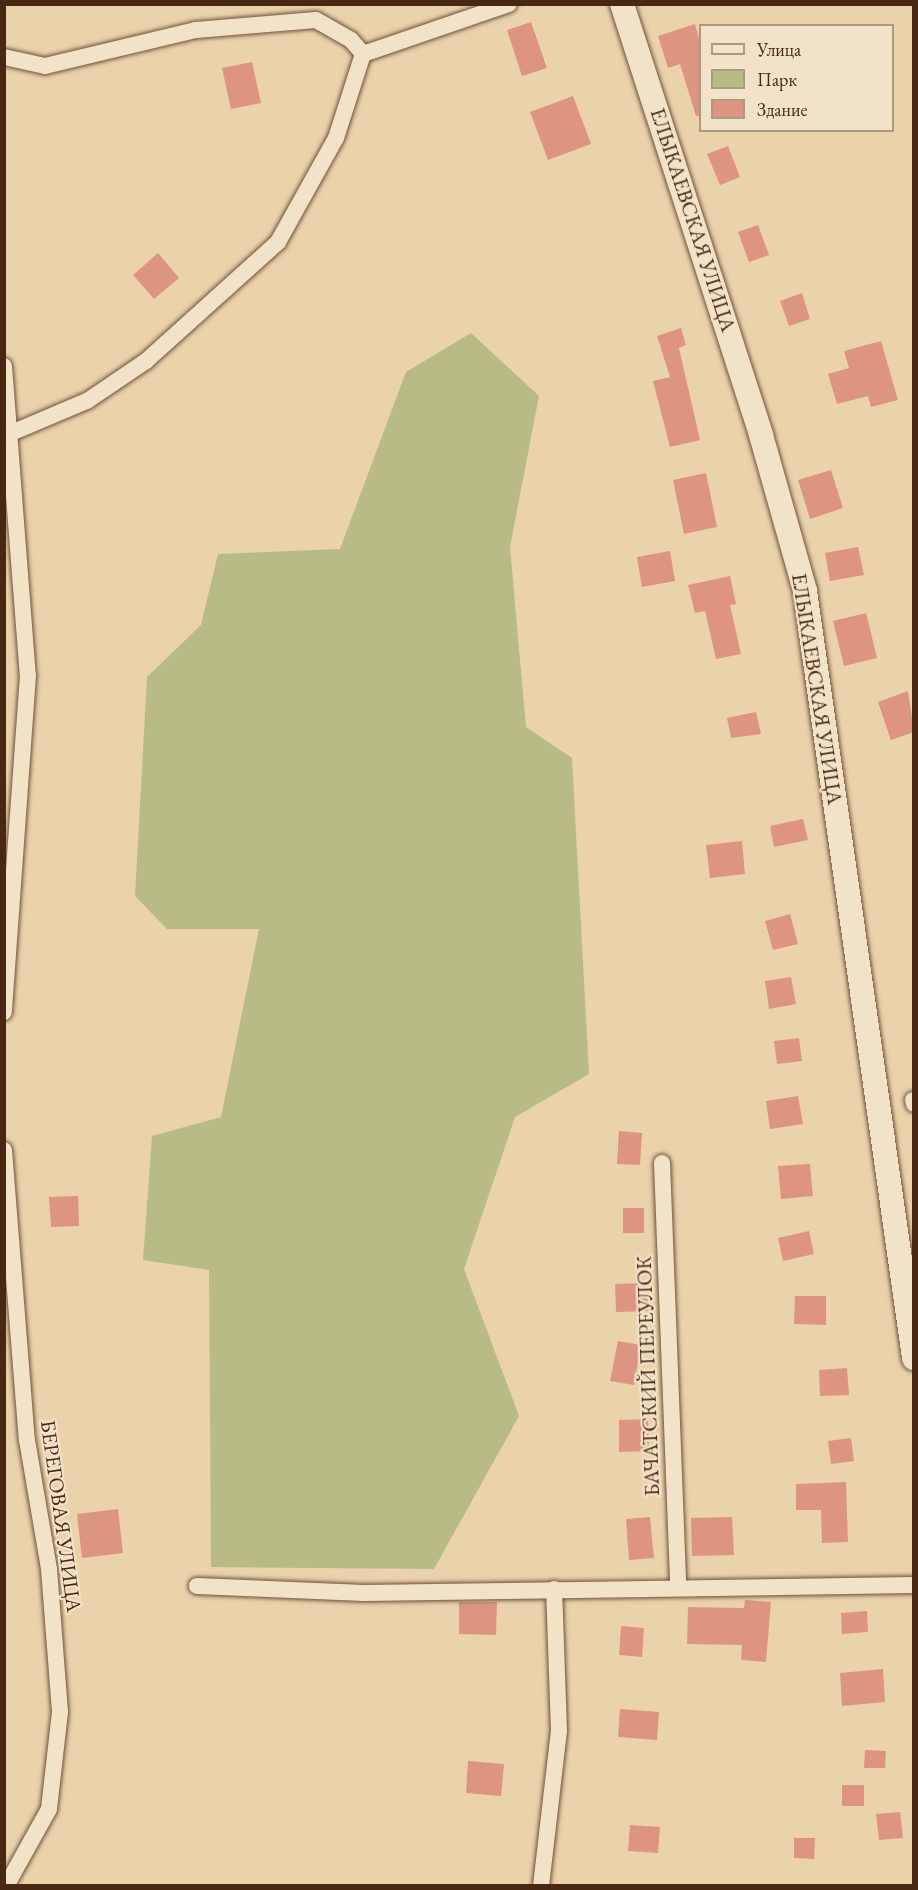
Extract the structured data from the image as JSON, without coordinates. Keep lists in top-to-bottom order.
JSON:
{
  "streets": {
    "street": ["ЕЛЫКАЕВСКАЯ УЛИЦА", "БАЧАТСКИЙ ПЕРЕУЛОК", "БЕРЕГОВАЯ УЛИЦА"]
  },
  "legend": ["Улица", "Парк", "Здание"]
}
